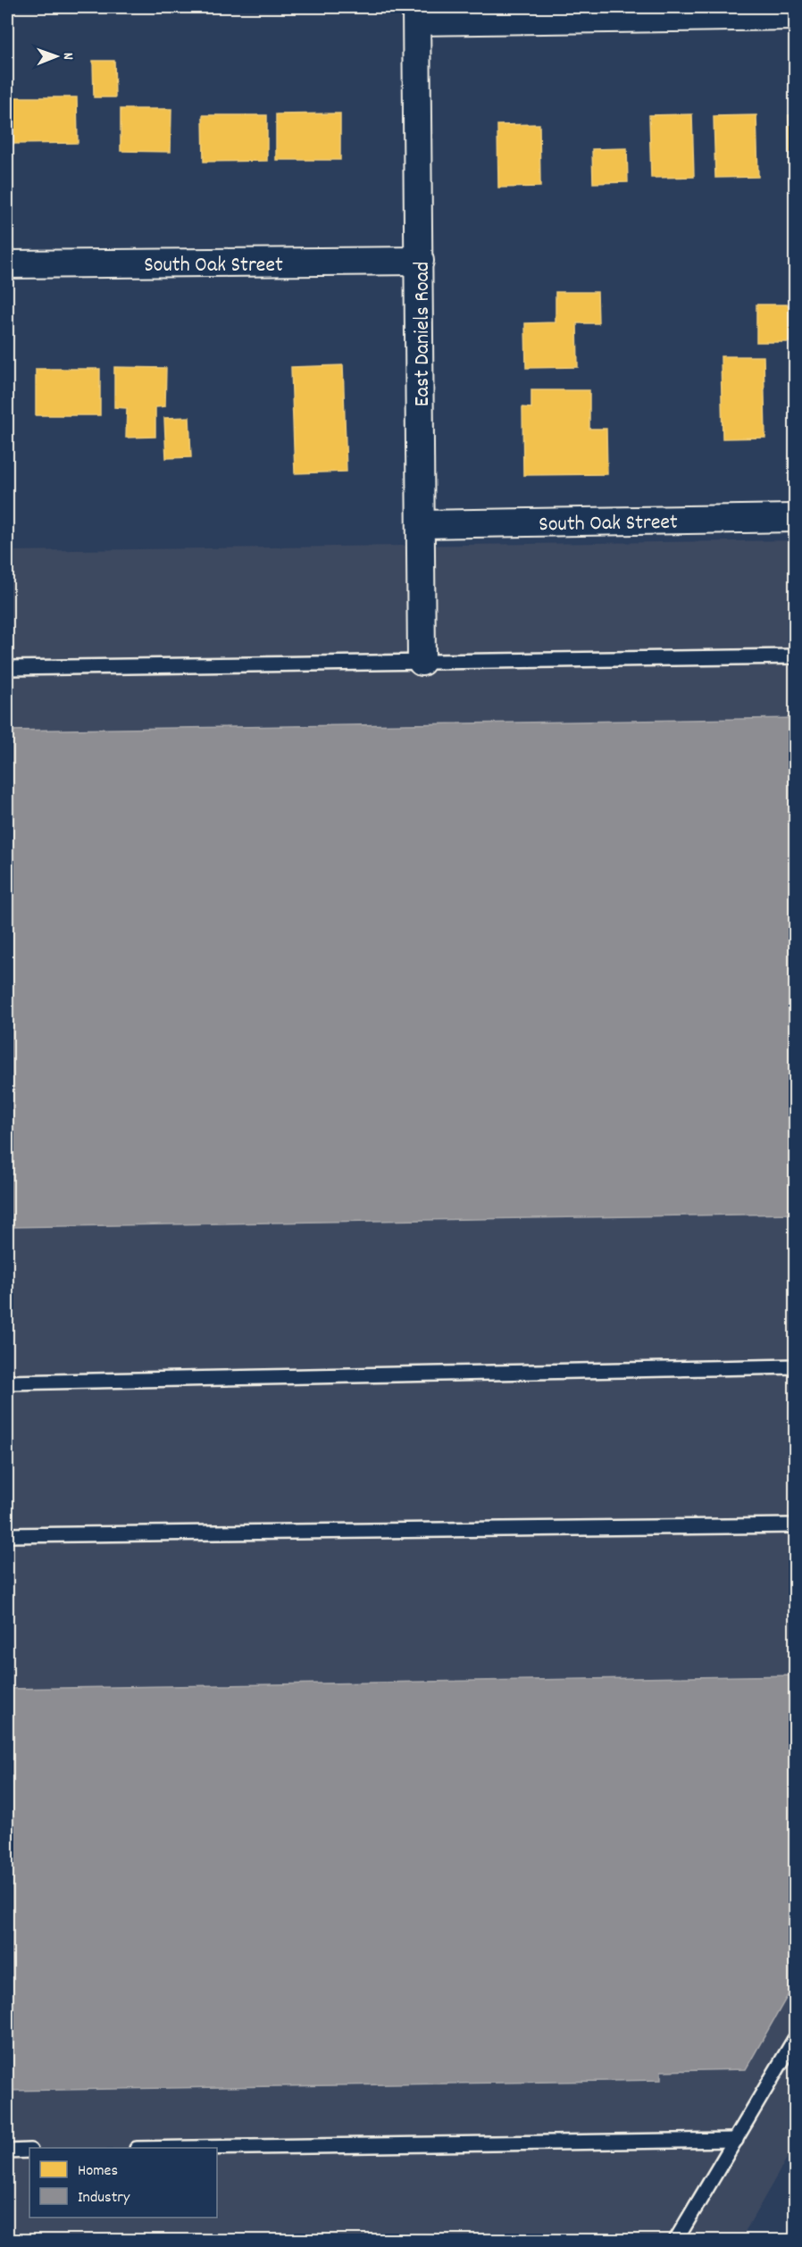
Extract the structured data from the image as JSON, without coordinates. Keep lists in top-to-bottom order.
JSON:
{
  "streets": {
    "street": ["South Oak Street", "East Daniels Road"]
  },
  "crossings": [
    ["South Oak Street", "East Daniels Road"]
  ],
  "legend": ["Homes", "Industry"],
  "north": "right"
}
